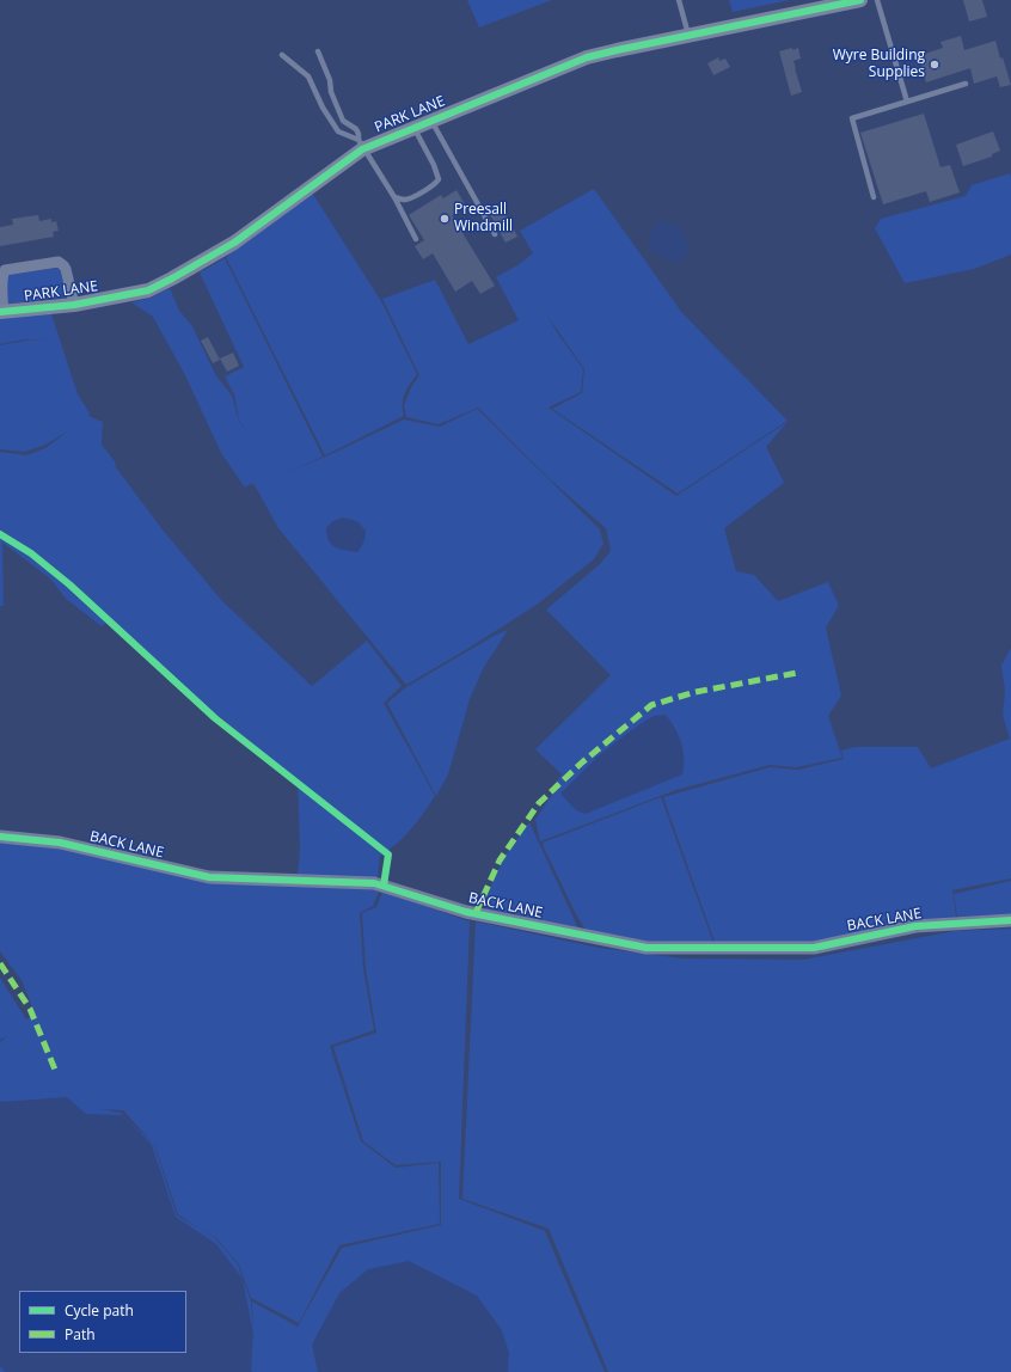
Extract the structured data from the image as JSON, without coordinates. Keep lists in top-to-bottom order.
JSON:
{
  "streets": {
    "main road": ["PARK LANE"],
    "street": ["BACK LANE"]
  },
  "places": ["Wyre Building Supplies", "Preesall Windmill"],
  "legend": ["Cycle path", "Path"]
}
